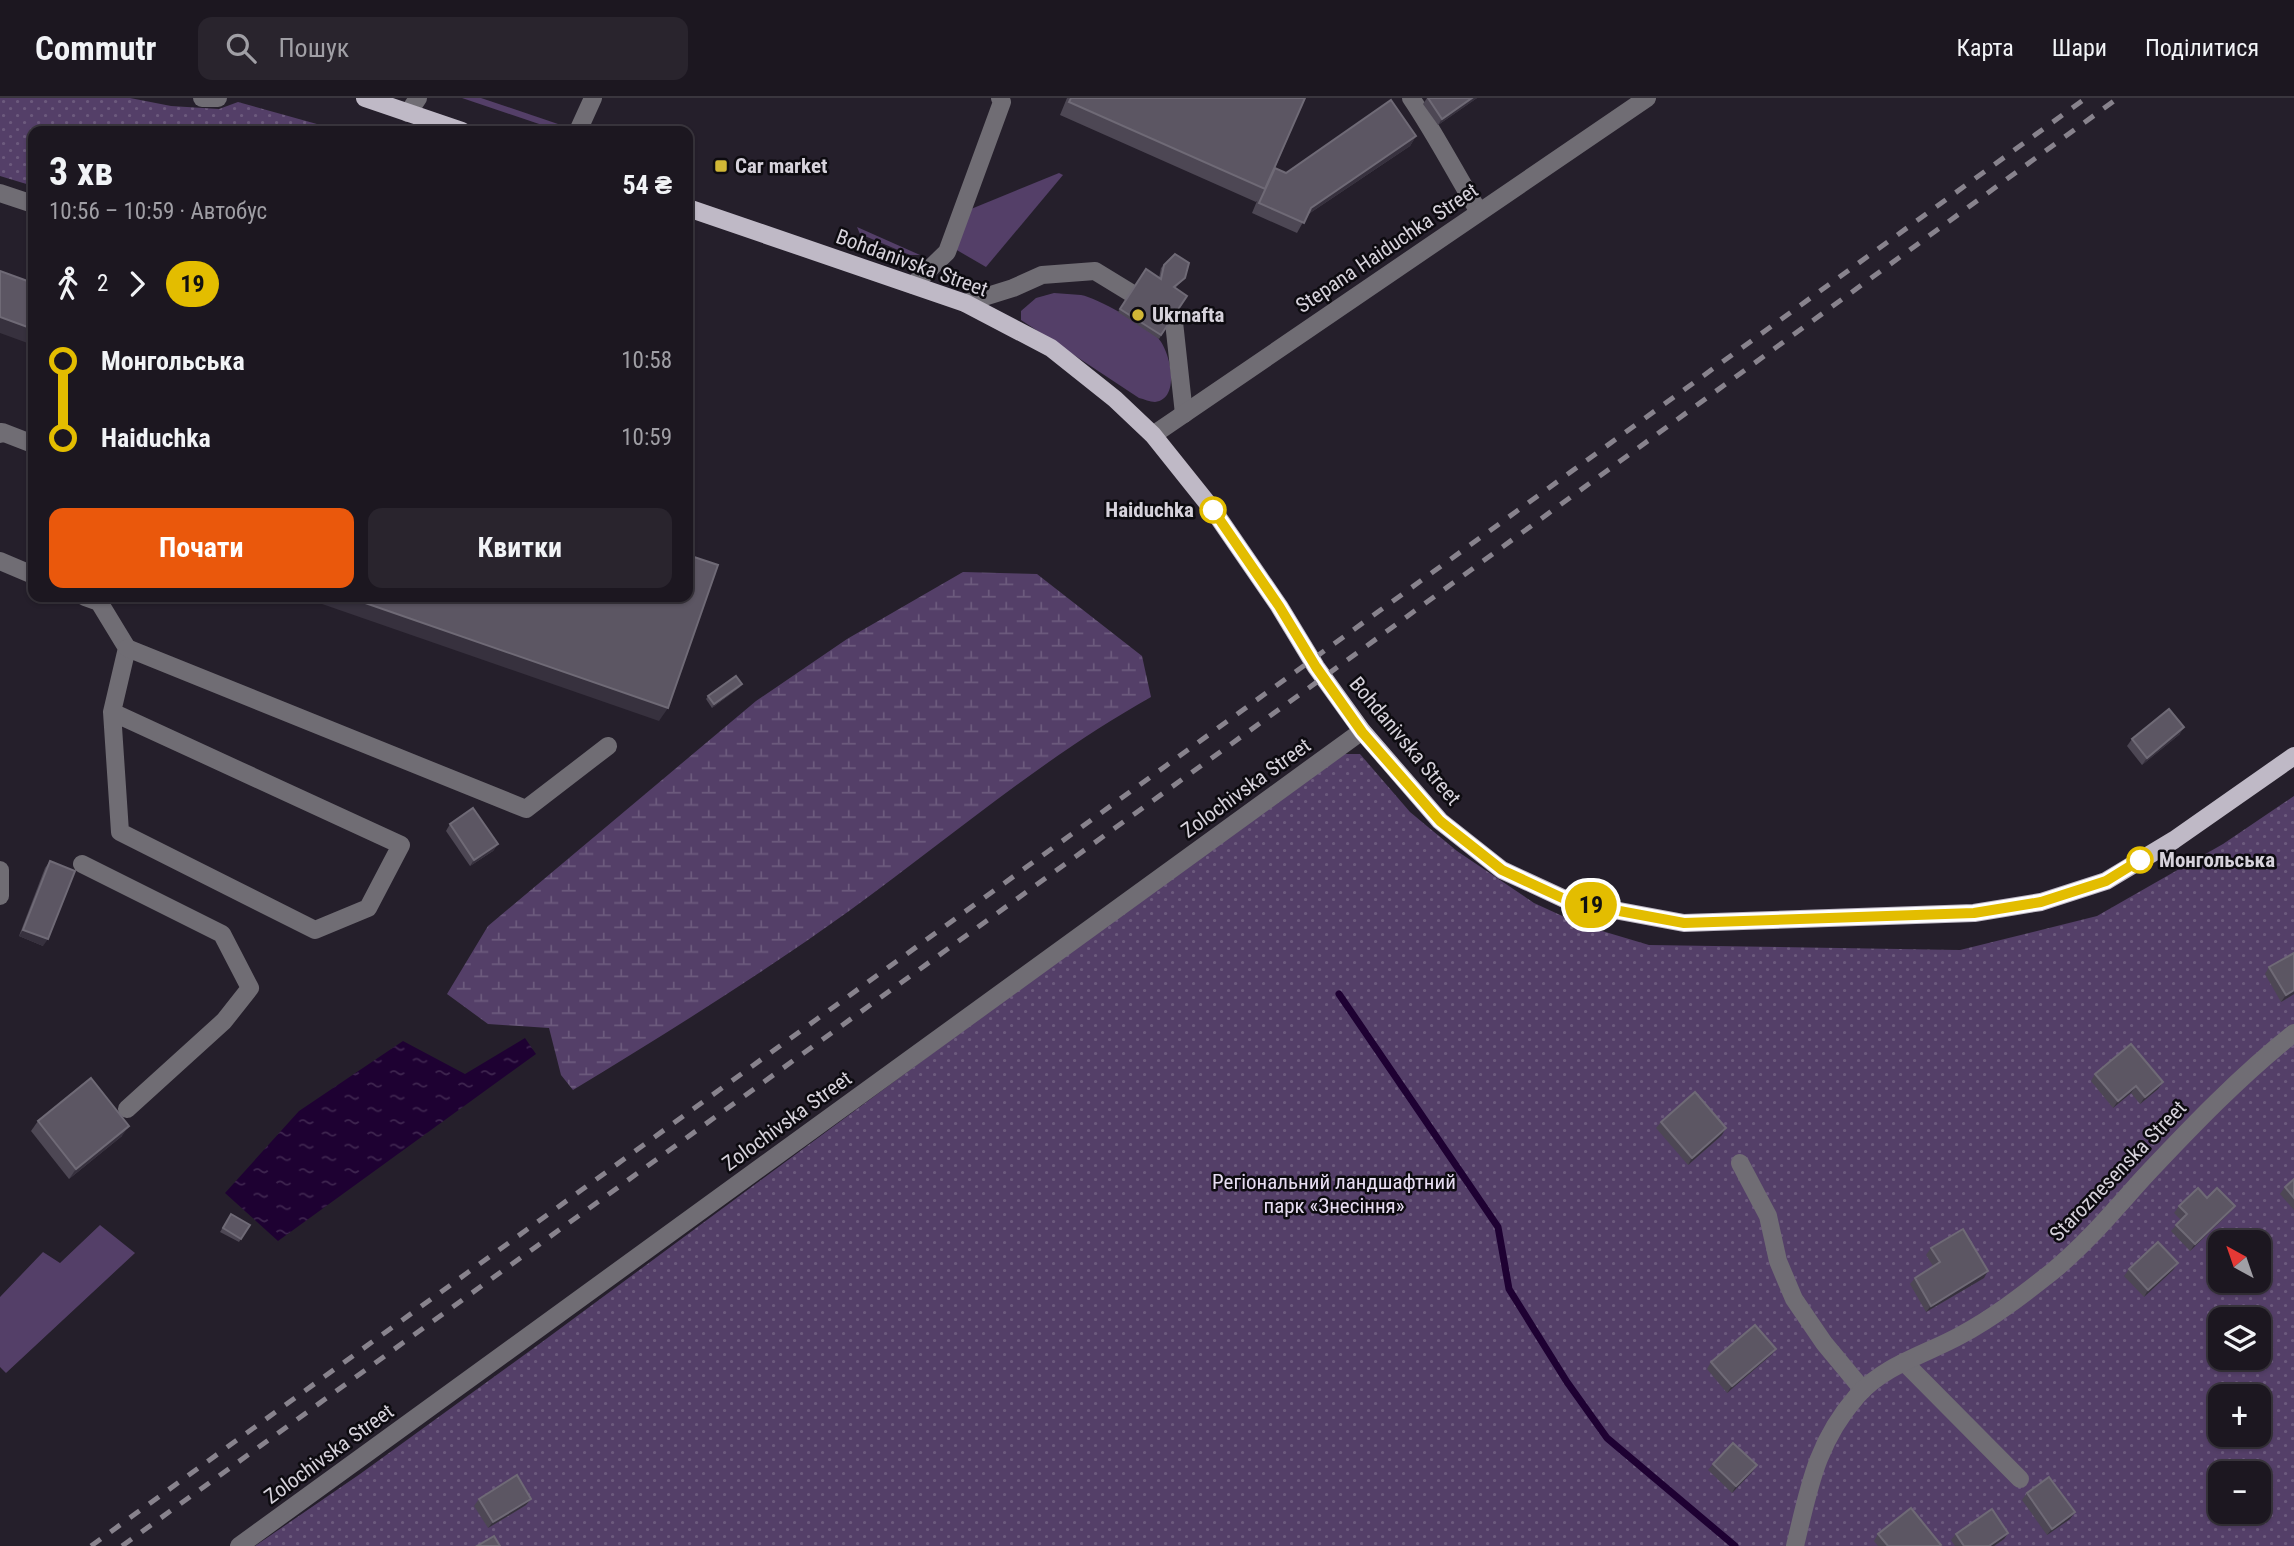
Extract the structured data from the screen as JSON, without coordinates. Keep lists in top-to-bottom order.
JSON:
{
  "streets": {
    "main road": ["Bohdanivska Street"],
    "street": ["Stepana Haiduchka Street", "Zolochivska Street", "Staroznesenska Street"]
  },
  "crossings": [
    ["Stepana Haiduchka Street", "Bohdanivska Street"],
    ["Bohdanivska Street", "Zolochivska Street"]
  ],
  "parks": ["Регіональний ландшафтний парк «Знесіння»"],
  "places": {
    "transit": ["Car market"],
    "other": ["Ukrnafta", "Haiduchka", "Монгольська"]
  },
  "lines": ["bus line 19"],
  "north": "top left",
  "page": {
    "header": "Commutr",
    "search": "Пошук",
    "nav": ["Карта", "Шари", "Поділитися"],
    "on_map": "19",
    "heading": ["3 хв", "10:56 – 10:59 · Автобус", "54 ₴"],
    "legs": ["2", "19"],
    "list": [
      {
        "name": "Монгольська",
        "value": "10:58"
      },
      {
        "name": "Haiduchka",
        "value": "10:59"
      }
    ],
    "buttons": ["Почати", "Квитки"],
    "map_buttons": ["+", "−"]
  }
}
